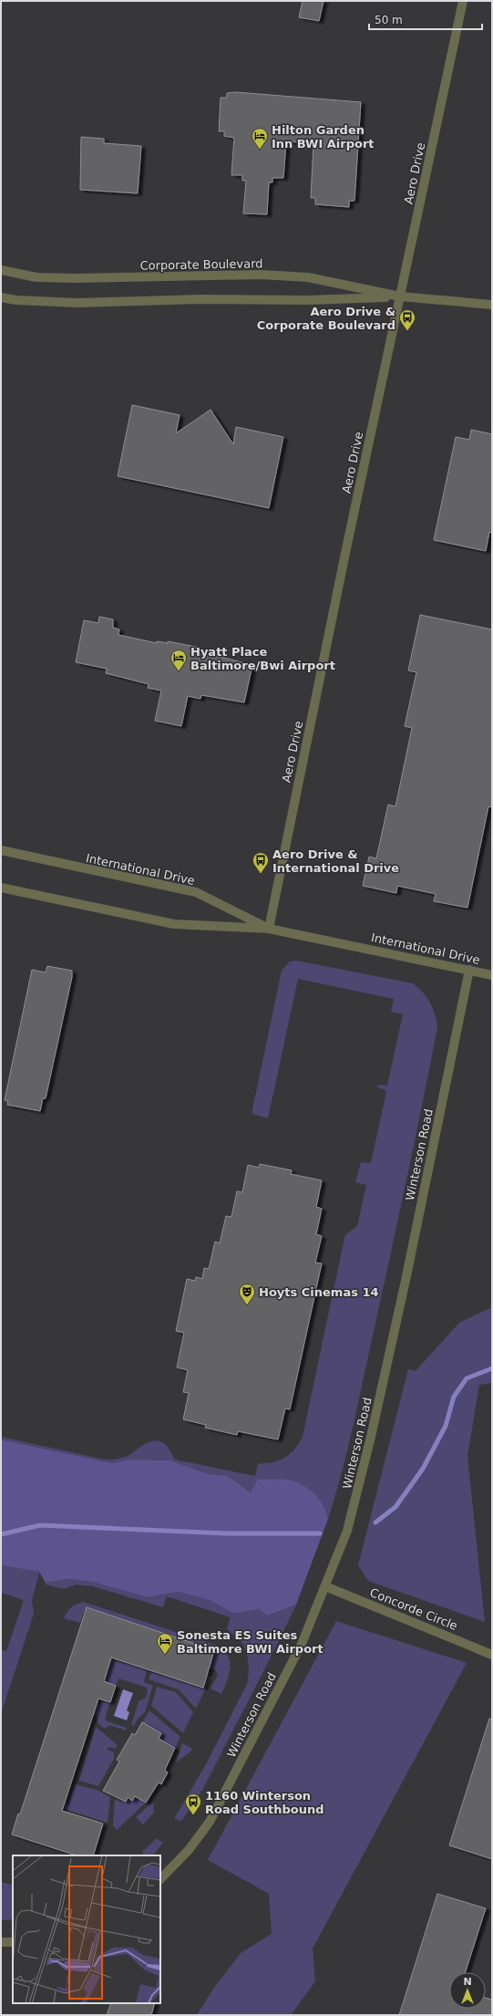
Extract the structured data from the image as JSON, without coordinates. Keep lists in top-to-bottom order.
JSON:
{
  "streets": {
    "street": [
      "Aero Drive",
      "Corporate Boulevard",
      "International Drive",
      "Winterson Road",
      "Concorde Circle"
    ]
  },
  "crossings": [
    ["Aero Drive", "Corporate Boulevard"],
    ["Aero Drive", "International Drive"],
    ["International Drive", "Winterson Road"],
    ["Winterson Road", "Concorde Circle"]
  ],
  "places": {
    "hotel": ["Hilton Garden Inn BWI Airport", "Hyatt Place Baltimore/Bwi Airport", "Sonesta ES Suites Baltimore BWI Airport"],
    "bus stop": ["Aero Drive & Corporate Boulevard", "Aero Drive & International Drive", "1160 Winterson Road Southbound"],
    "theatre": ["Hoyts Cinemas 14"]
  },
  "scale_bar": "50 m",
  "north": "top"
}
